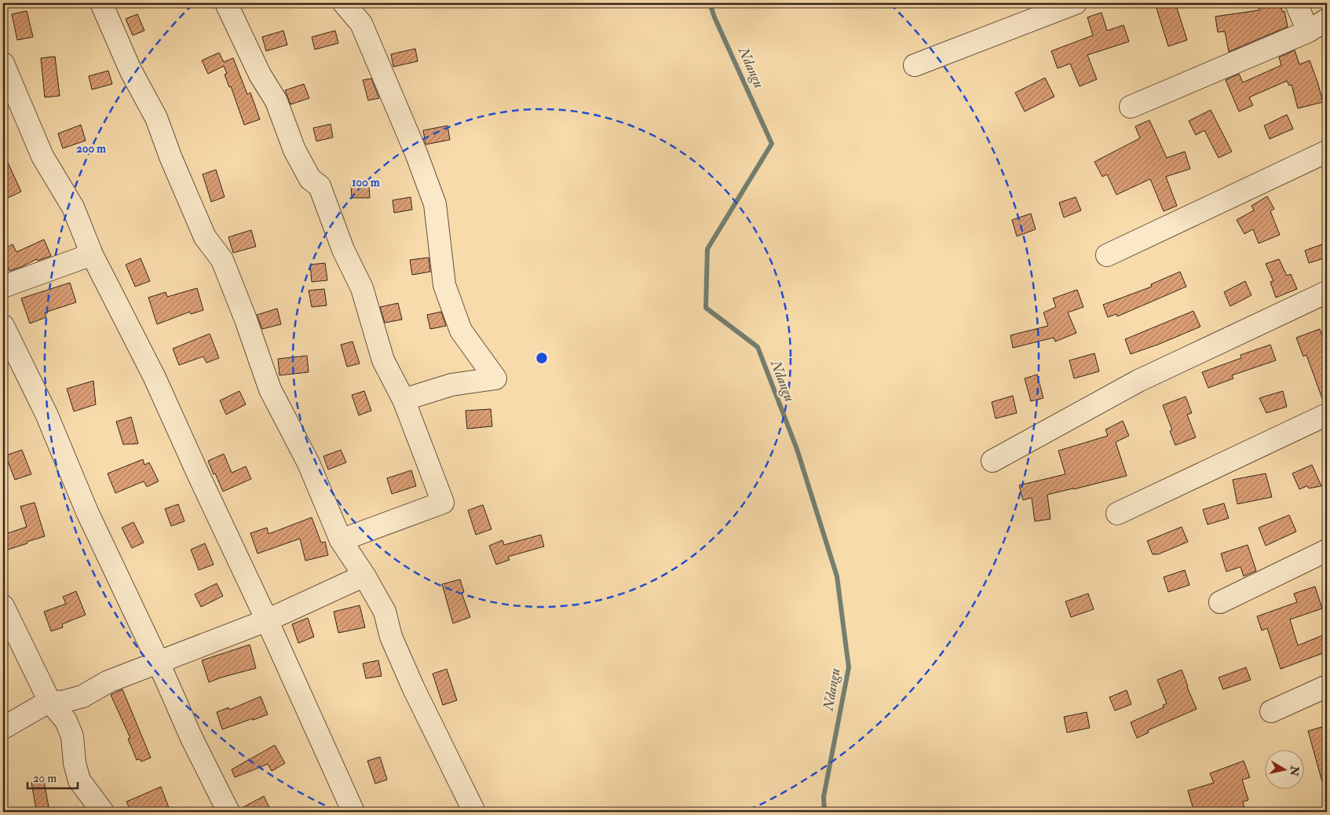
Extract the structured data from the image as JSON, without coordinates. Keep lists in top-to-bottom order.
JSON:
{
  "water": ["Ndangu"],
  "scale_bar": "20 m",
  "north": "right",
  "rings": ["200 m", "100 m"]
}
